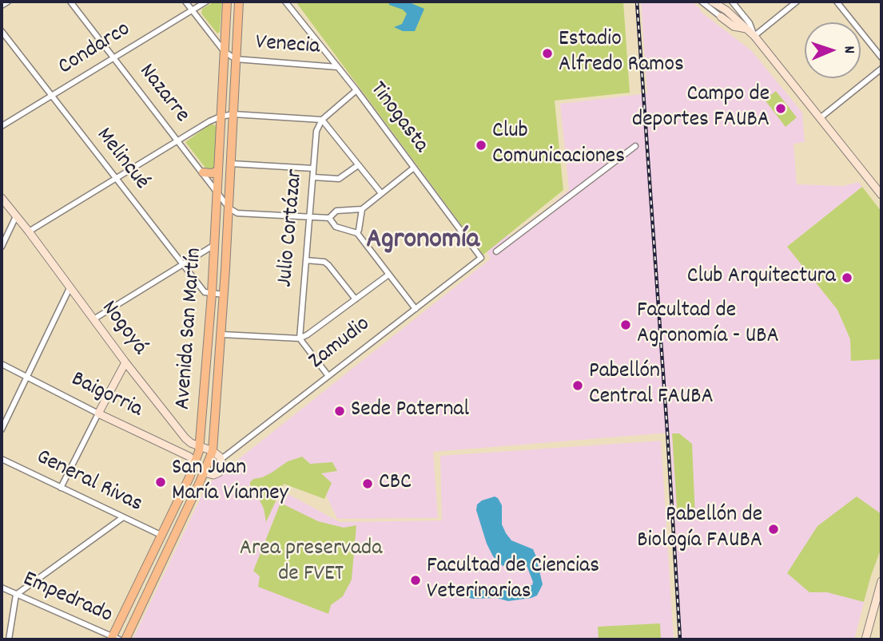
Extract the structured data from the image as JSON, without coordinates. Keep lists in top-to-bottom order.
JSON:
{
  "streets": {
    "main road": ["Avenida San Martín"],
    "street": [
      "Venecia",
      "Condarco",
      "Nazarre",
      "Tinogasta",
      "Melincué",
      "Julio Cortázar",
      "Nogoyá",
      "Zamudio",
      "Baigorria",
      "General Rivas",
      "Empedrado"
    ]
  },
  "crossings": [
    ["Venecia", "Tinogasta"],
    ["Venecia", "Avenida San Martín"],
    ["Condarco", "Nazarre"],
    ["Condarco", "Melincué"],
    ["Nazarre", "Avenida San Martín"],
    ["Tinogasta", "Zamudio"],
    ["Melincué", "Avenida San Martín"],
    ["Nogoyá", "Avenida San Martín"],
    ["Nogoyá", "Zamudio"],
    ["Avenida San Martín", "Baigorria"],
    ["Avenida San Martín", "General Rivas"],
    ["Avenida San Martín", "Empedrado"]
  ],
  "districts": ["Agronomía"],
  "parks": ["Area preservada de FVET"],
  "places": [
    "Estadio Alfredo Ramos",
    "Campo de deportes FAUBA",
    "Club Comunicaciones",
    "Club Arquitectura",
    "Facultad de Agronomía - UBA",
    "Pabellón Central FAUBA",
    "Sede Paternal",
    "San Juan María Vianney",
    "CBC",
    "Pabellón de Biología FAUBA",
    "Facultad de Ciencias Veterinarias"
  ],
  "north": "right"
}
